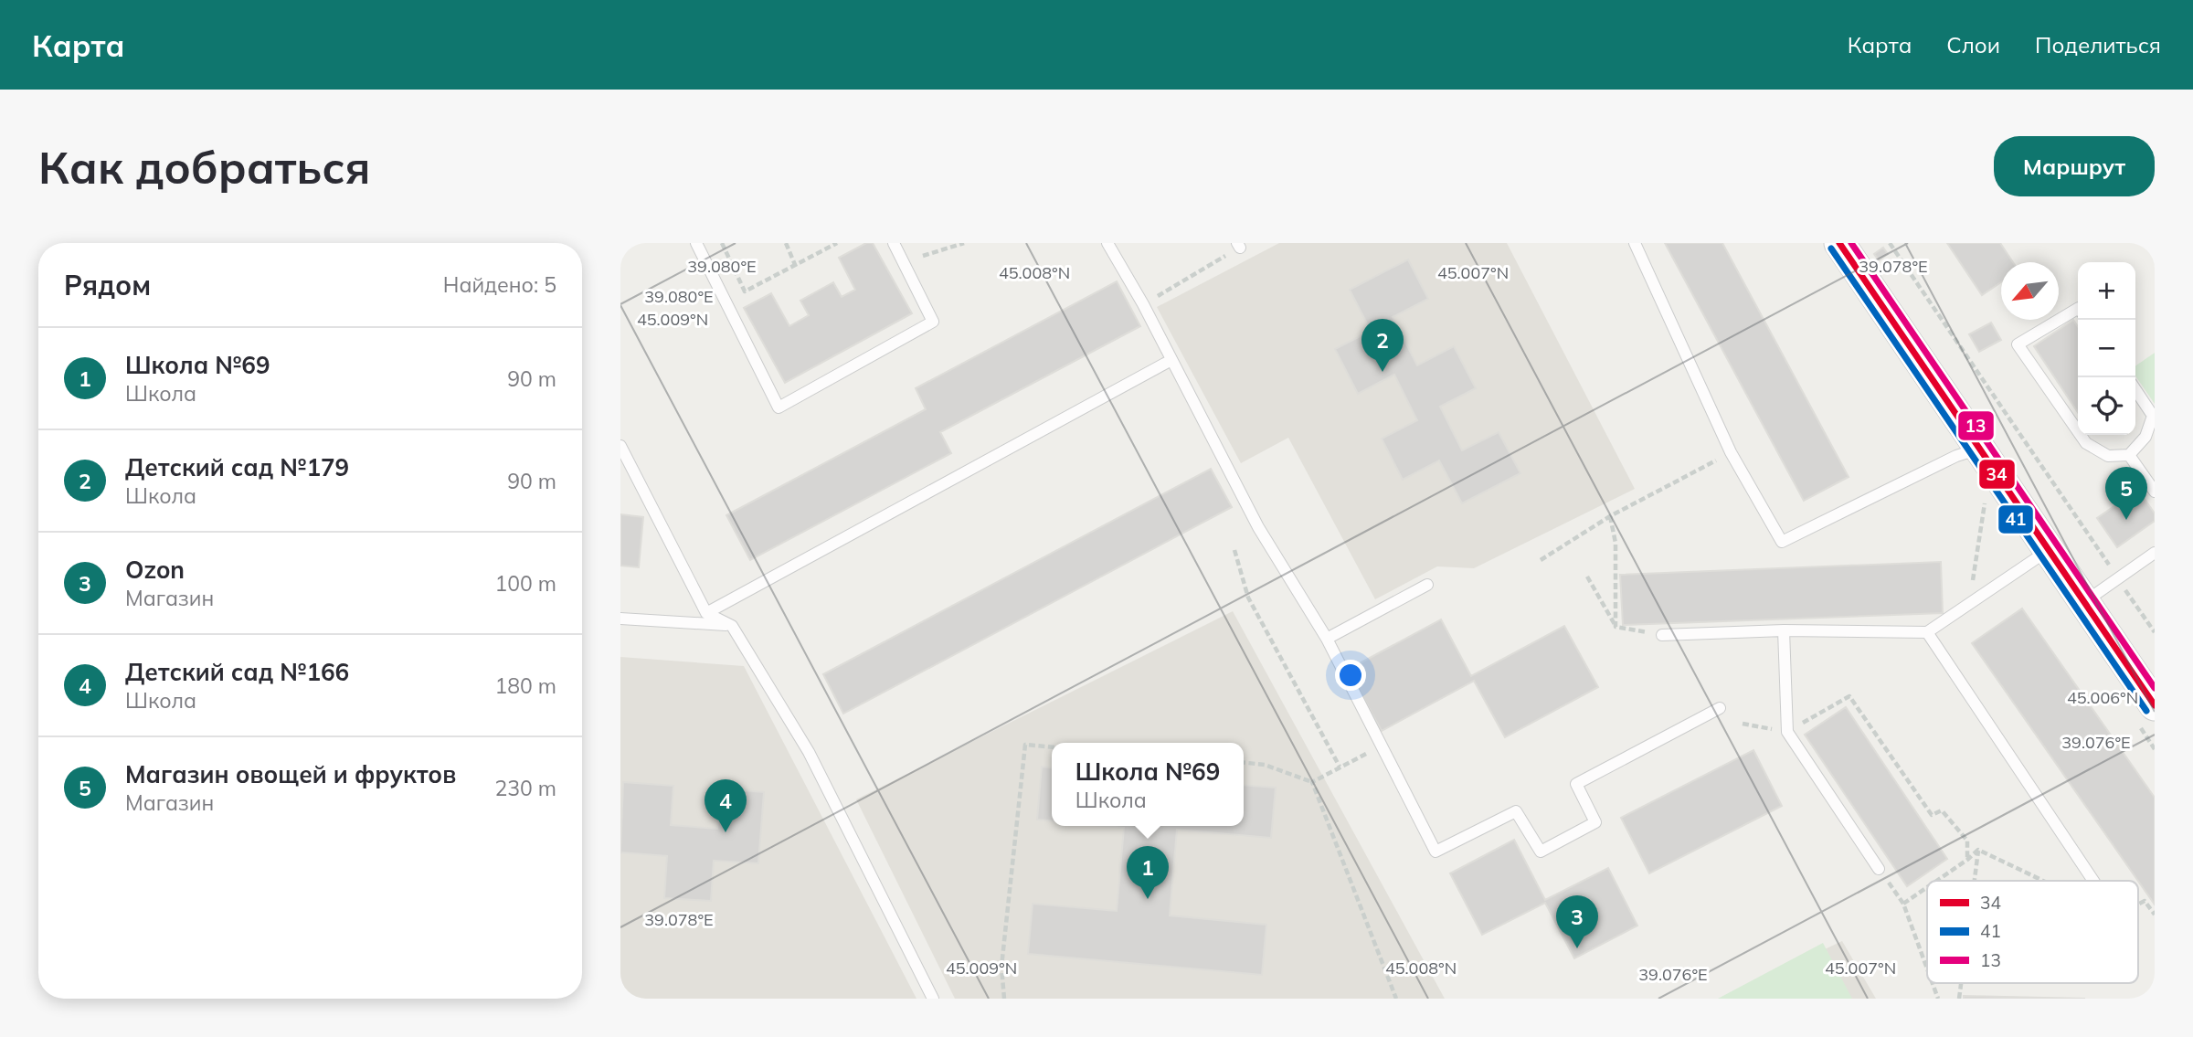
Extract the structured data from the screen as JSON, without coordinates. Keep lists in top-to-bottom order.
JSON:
{
  "lines": ["transit line 34", "transit line 13", "transit line 41"],
  "legend": ["34", "41", "13"],
  "north": "bottom left",
  "page": {
    "header": "Карта",
    "nav": ["Карта", "Слои", "Поделиться"],
    "buttons": "Маршрут",
    "title": "Как добраться",
    "heading": ["Рядом", "Найдено: 5"],
    "map_buttons": ["+", "−"],
    "pins": [
      "2",
      "5",
      "4",
      "1",
      "3"
    ],
    "list": [
      {
        "mark": "1",
        "name": "Школа №69",
        "note": "Школа",
        "value": "90 m"
      },
      {
        "mark": "2",
        "name": "Детский сад №179",
        "note": "Школа",
        "value": "90 m"
      },
      {
        "mark": "3",
        "name": "Ozon",
        "note": "Магазин",
        "value": "100 m"
      },
      {
        "mark": "4",
        "name": "Детский сад №166",
        "note": "Школа",
        "value": "180 m"
      },
      {
        "mark": "5",
        "name": "Магазин овощей и фруктов",
        "note": "Магазин",
        "value": "230 m"
      }
    ],
    "popup": ["Школа №69", "Школа"]
  },
  "coordinates": [
    "39.080°E",
    "39.078°E",
    "45.008°N",
    "45.007°N",
    "45.009°N",
    "45.006°N",
    "39.076°E"
  ]
}
